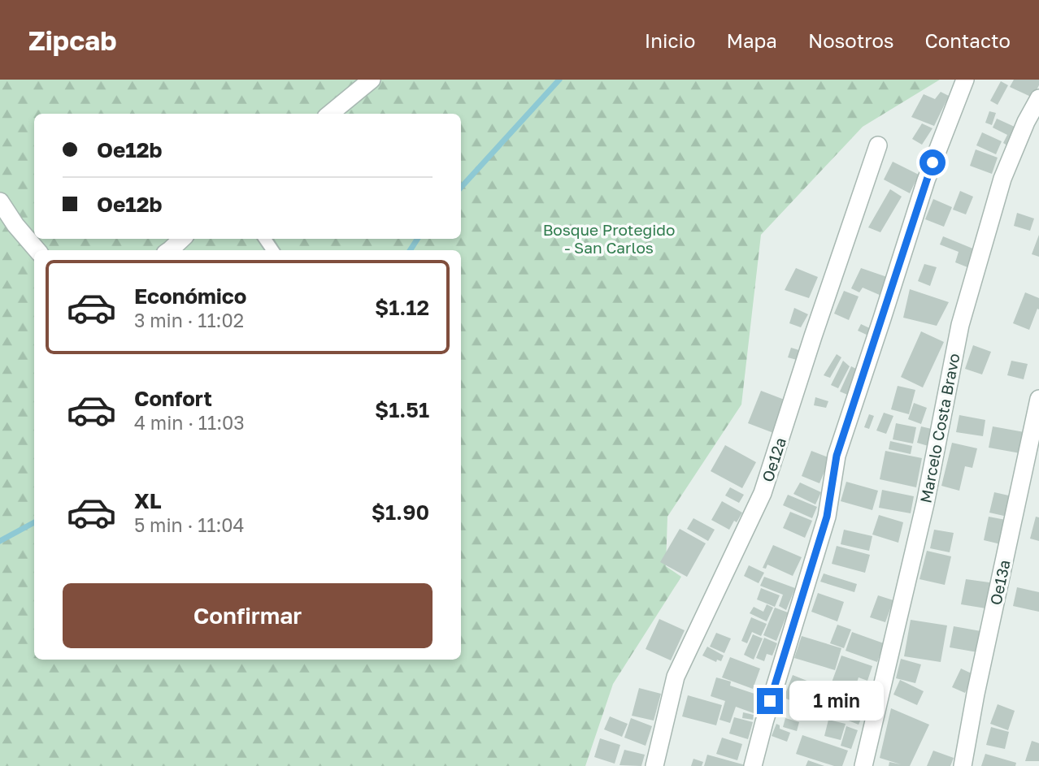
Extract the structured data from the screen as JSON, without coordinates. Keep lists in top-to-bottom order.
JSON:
{
  "streets": {
    "street": ["Marcelo Costa Bravo", "Oe12a", "Oe13a"]
  },
  "parks": ["Bosque Protegido - San Carlos"],
  "page": {
    "header": "Zipcab",
    "nav": [
      "Inicio",
      "Mapa",
      "Nosotros",
      "Contacto"
    ],
    "banner": ["Oe12b", "Oe12b"],
    "list": [
      {
        "name": "Económico",
        "note": "3 min · 11:02",
        "value": "$1.12"
      },
      {
        "name": "Confort",
        "note": "4 min · 11:03",
        "value": "$1.51"
      },
      {
        "name": "XL",
        "note": "5 min · 11:04",
        "value": "$1.90"
      }
    ],
    "buttons": "Confirmar",
    "bubble": "1 min"
  }
}
